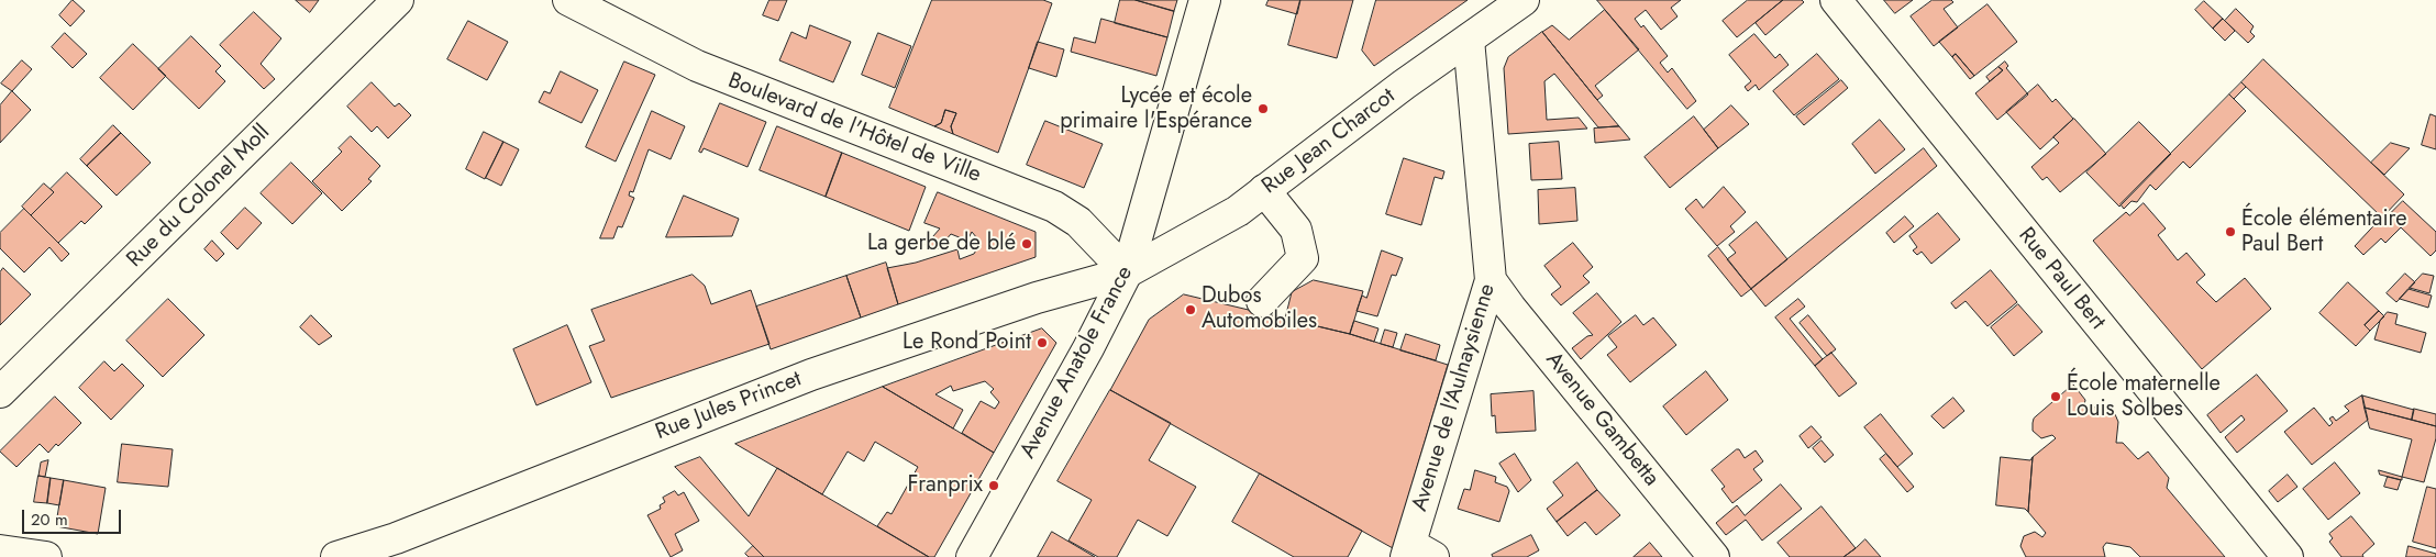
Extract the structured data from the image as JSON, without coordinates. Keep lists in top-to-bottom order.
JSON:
{
  "streets": {
    "street": [
      "Boulevard de l'Hôtel de Ville",
      "Rue Jean Charcot",
      "Rue du Colonel Moll",
      "Rue Paul Bert",
      "Avenue Anatole France",
      "Avenue de l'Aulnaysienne",
      "Rue Jules Princet",
      "Avenue Gambetta"
    ]
  },
  "crossings": [
    ["Boulevard de l'Hôtel de Ville", "Rue Jean Charcot"],
    ["Boulevard de l'Hôtel de Ville", "Avenue Anatole France"],
    ["Boulevard de l'Hôtel de Ville", "Rue Jules Princet"],
    ["Rue Jean Charcot", "Avenue Anatole France"],
    ["Rue Jean Charcot", "Avenue de l'Aulnaysienne"],
    ["Rue Jean Charcot", "Rue Jules Princet"],
    ["Avenue Anatole France", "Rue Jules Princet"],
    ["Avenue de l'Aulnaysienne", "Avenue Gambetta"]
  ],
  "places": [
    "Lycée et école primaire l'Espérance",
    "École élémentaire Paul Bert",
    "La gerbe de blé",
    "Dubos Automobiles",
    "Le Rond Point",
    "École maternelle Louis Solbes",
    "Franprix"
  ],
  "scale_bar": "20 m"
}
